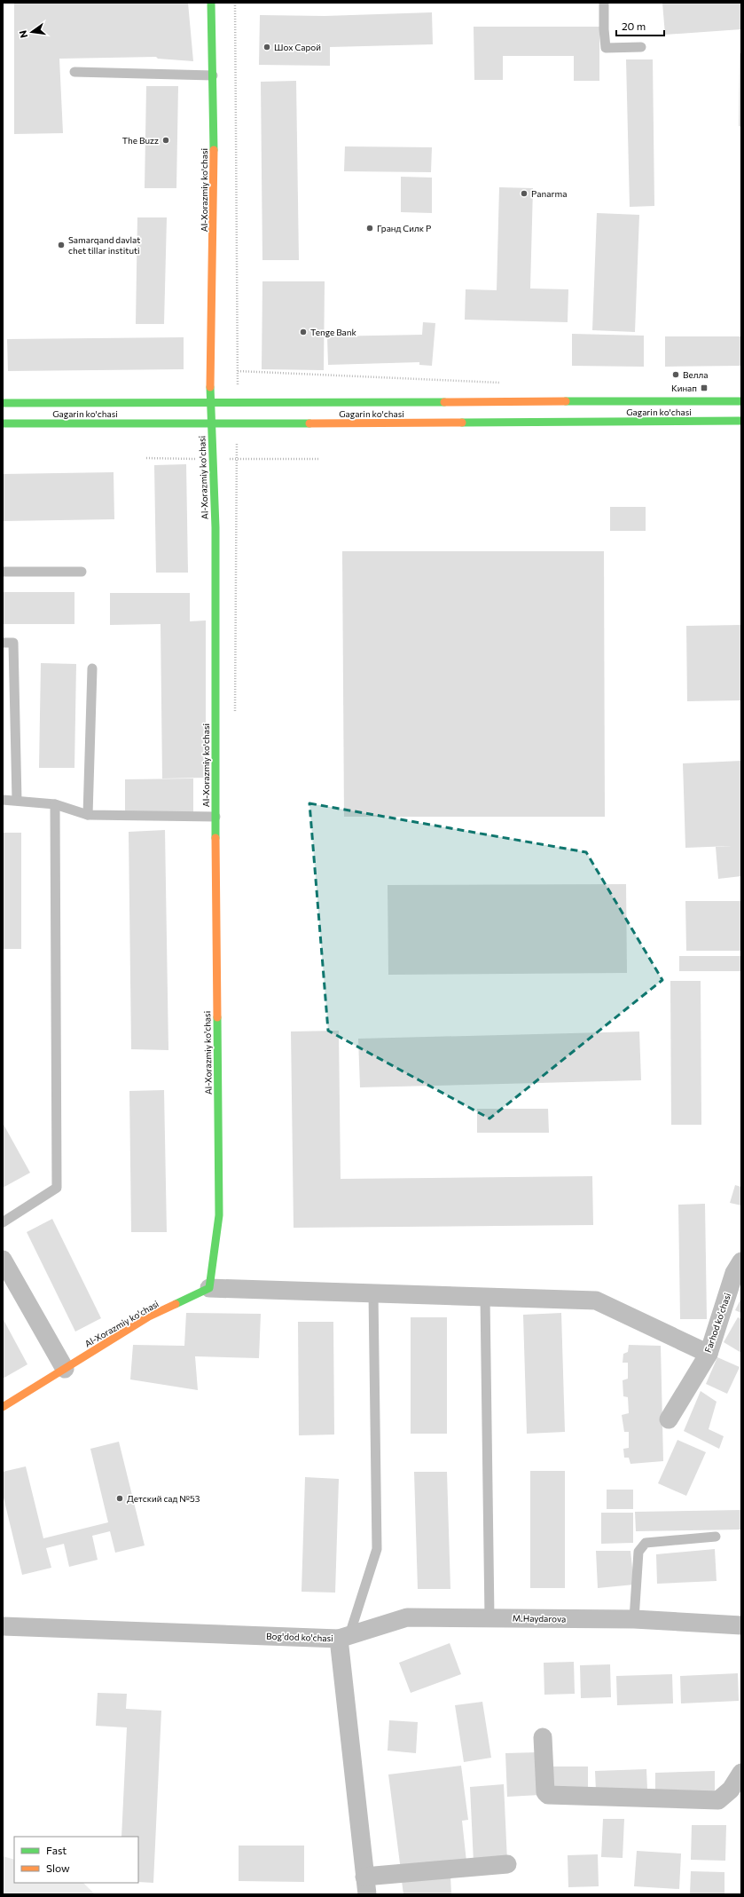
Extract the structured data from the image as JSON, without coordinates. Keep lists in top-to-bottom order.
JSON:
{
  "streets": {
    "street": [
      "Al-Xorazmiy ko'chasi",
      "Gagarin ko'chasi",
      "Farhod ko'chasi",
      "M.Haydarova",
      "Bog'dod ko'chasi"
    ]
  },
  "crossings": [
    ["Al-Xorazmiy ko'chasi", "Gagarin ko'chasi"],
    ["M.Haydarova", "Bog'dod ko'chasi"]
  ],
  "places": {
    "other": [
      "Шох Сарой",
      "The Buzz",
      "Panarma",
      "Гранд Силк Р",
      "Samarqand davlat chet tillar instituti",
      "Tenge Bank",
      "Велла",
      "Детский сад №53"
    ],
    "transit": ["Кинап"]
  },
  "legend": ["Fast", "Slow"],
  "scale_bar": "20 m",
  "north": "left"
}
